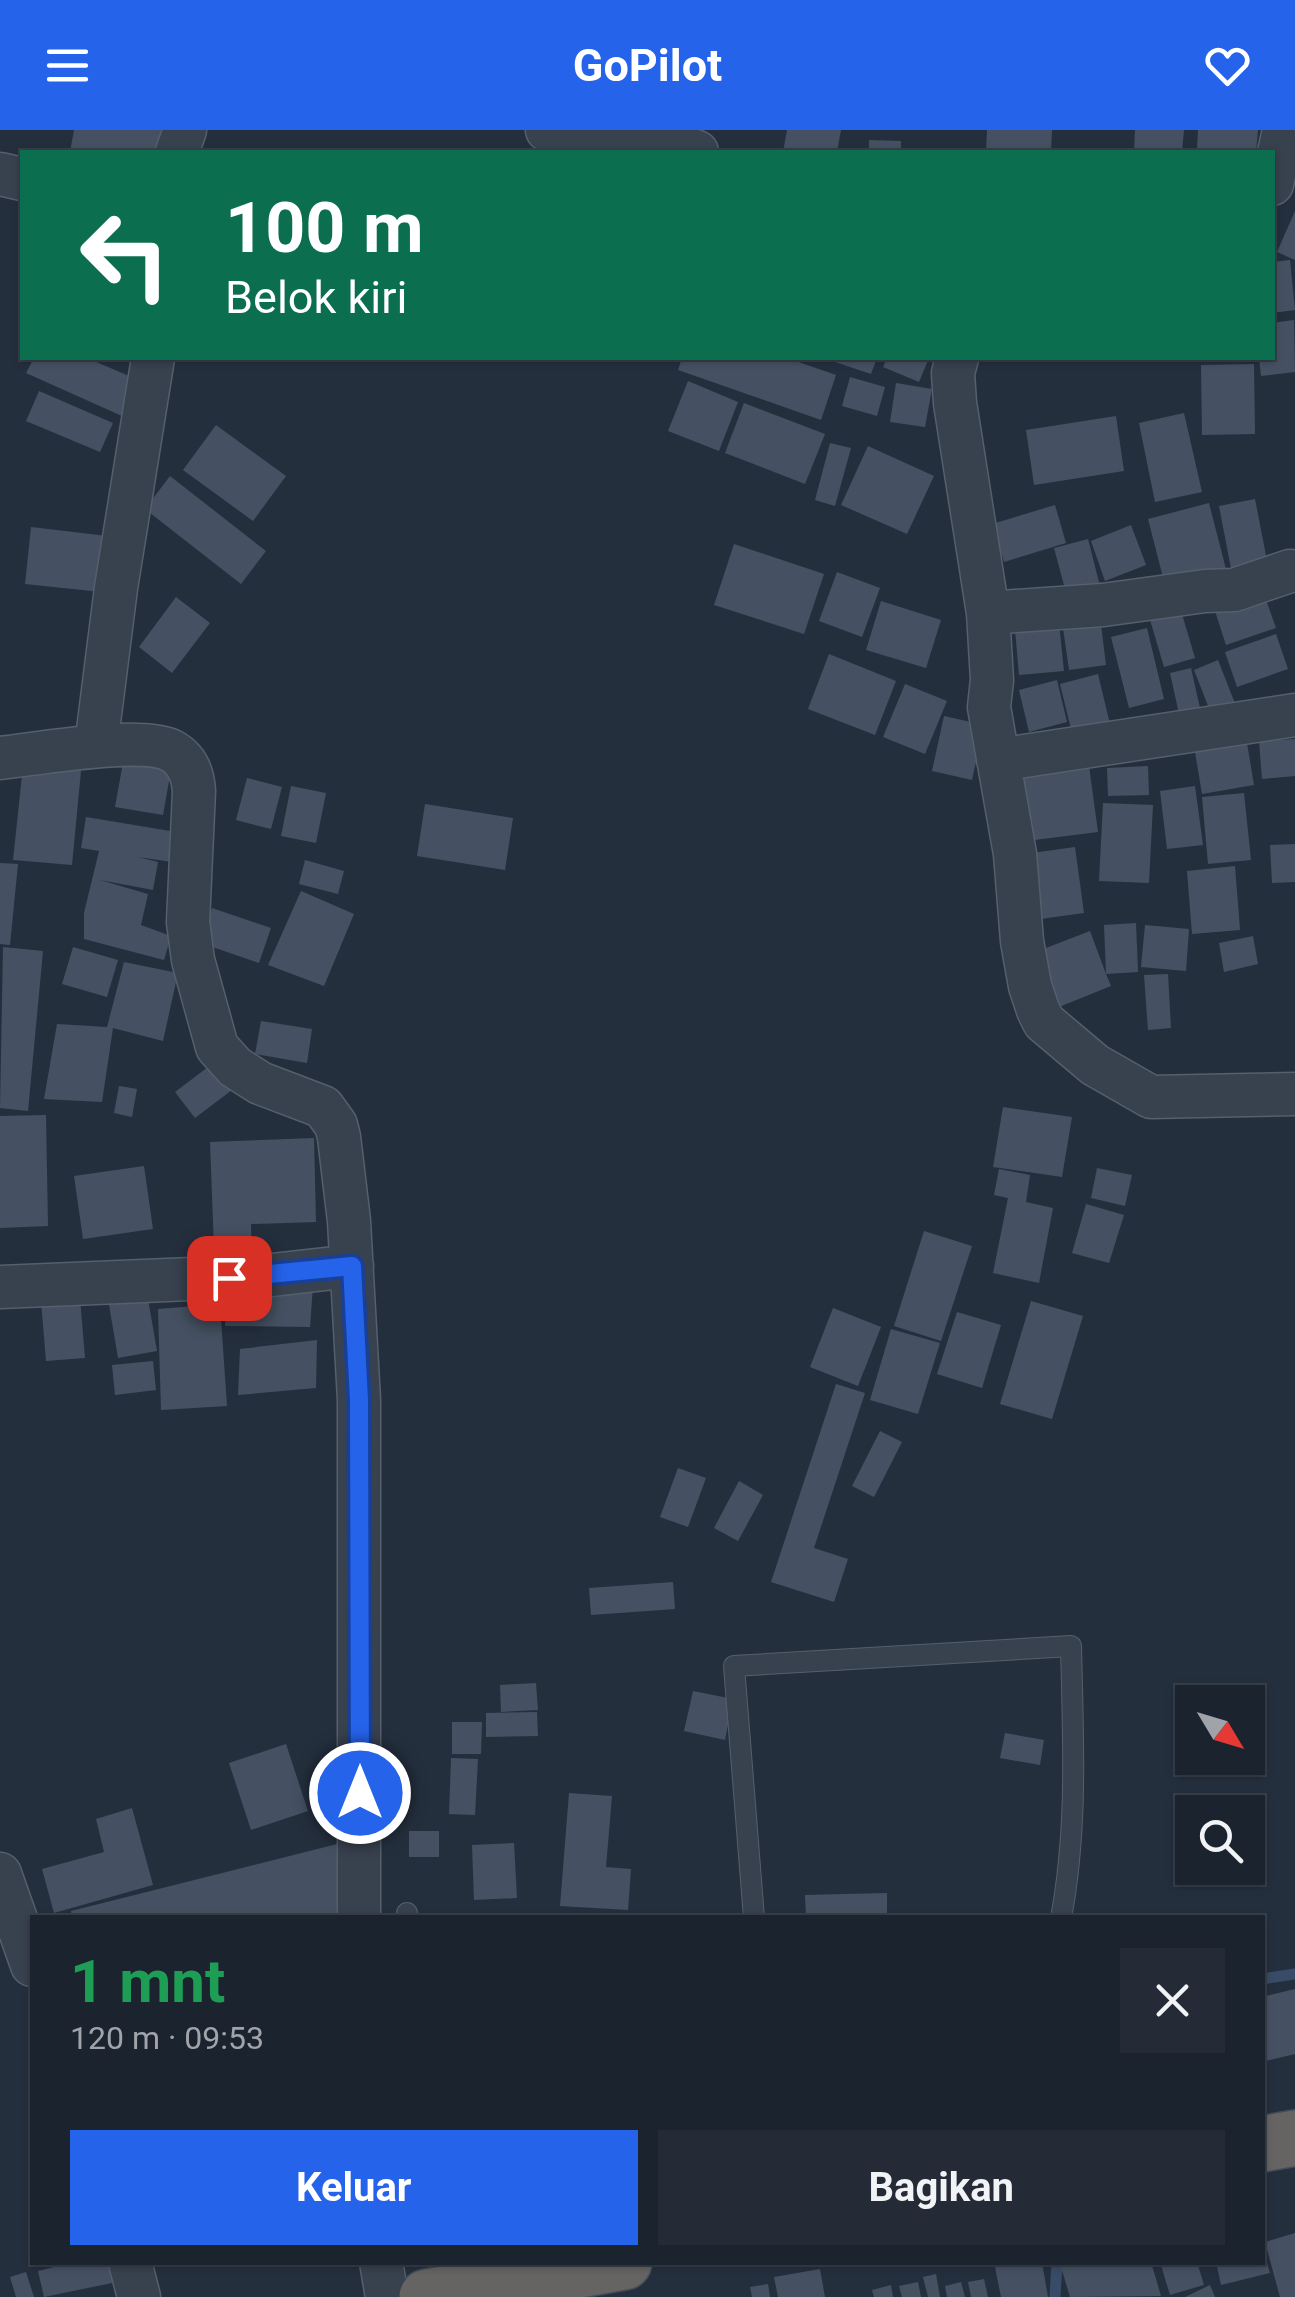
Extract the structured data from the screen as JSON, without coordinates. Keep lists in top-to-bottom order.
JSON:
{
  "north": "bottom right",
  "page": {
    "header": "GoPilot",
    "turn": ["100 m", "Belok kiri"],
    "heading": ["1 mnt", "120 m · 09:53"],
    "buttons": ["Keluar", "Bagikan"]
  }
}
